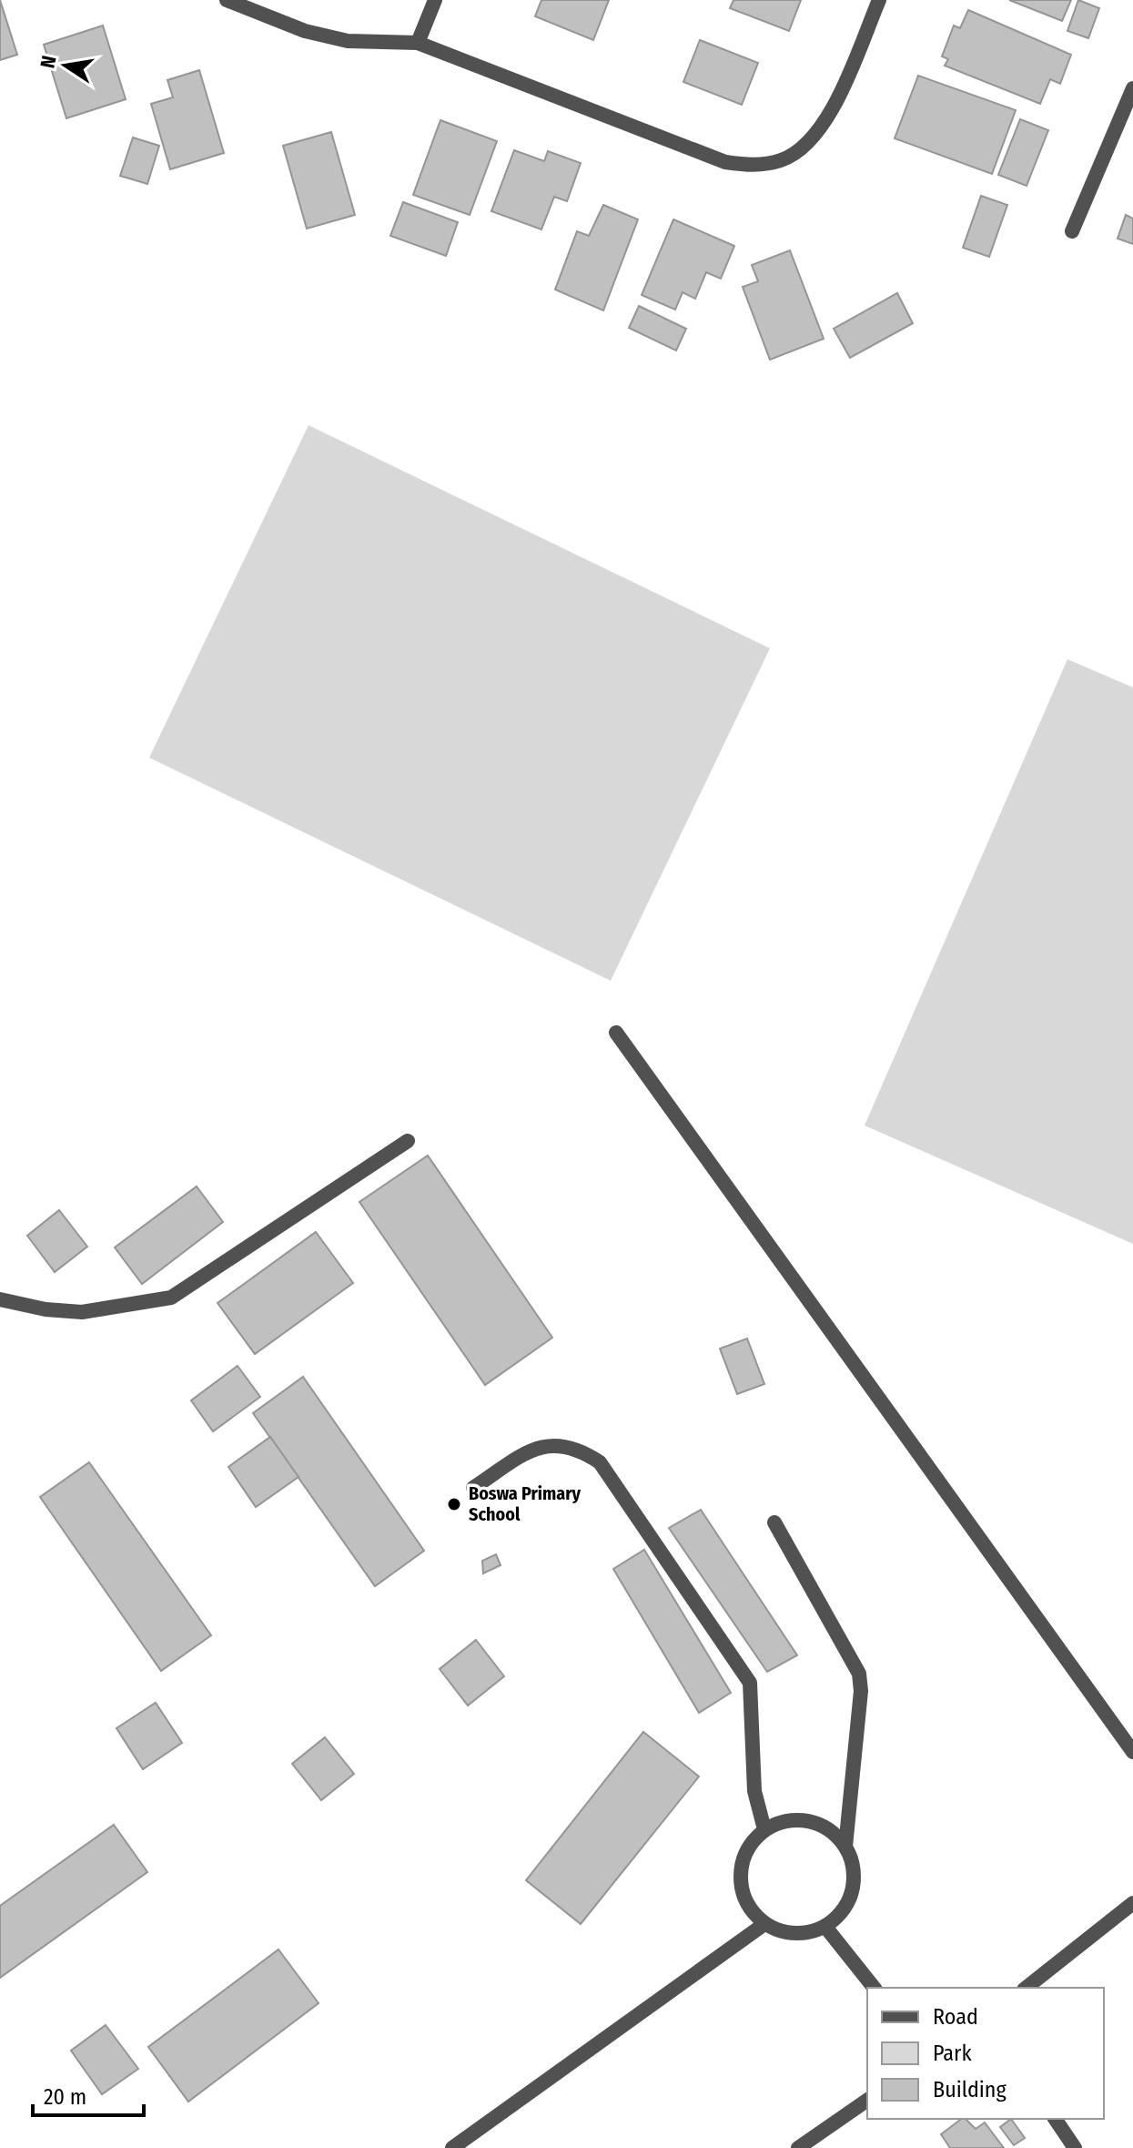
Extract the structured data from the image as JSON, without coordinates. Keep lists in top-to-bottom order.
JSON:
{
  "places": ["Boswa Primary School"],
  "legend": ["Road", "Park", "Building"],
  "scale_bar": "20 m",
  "north": "left"
}
